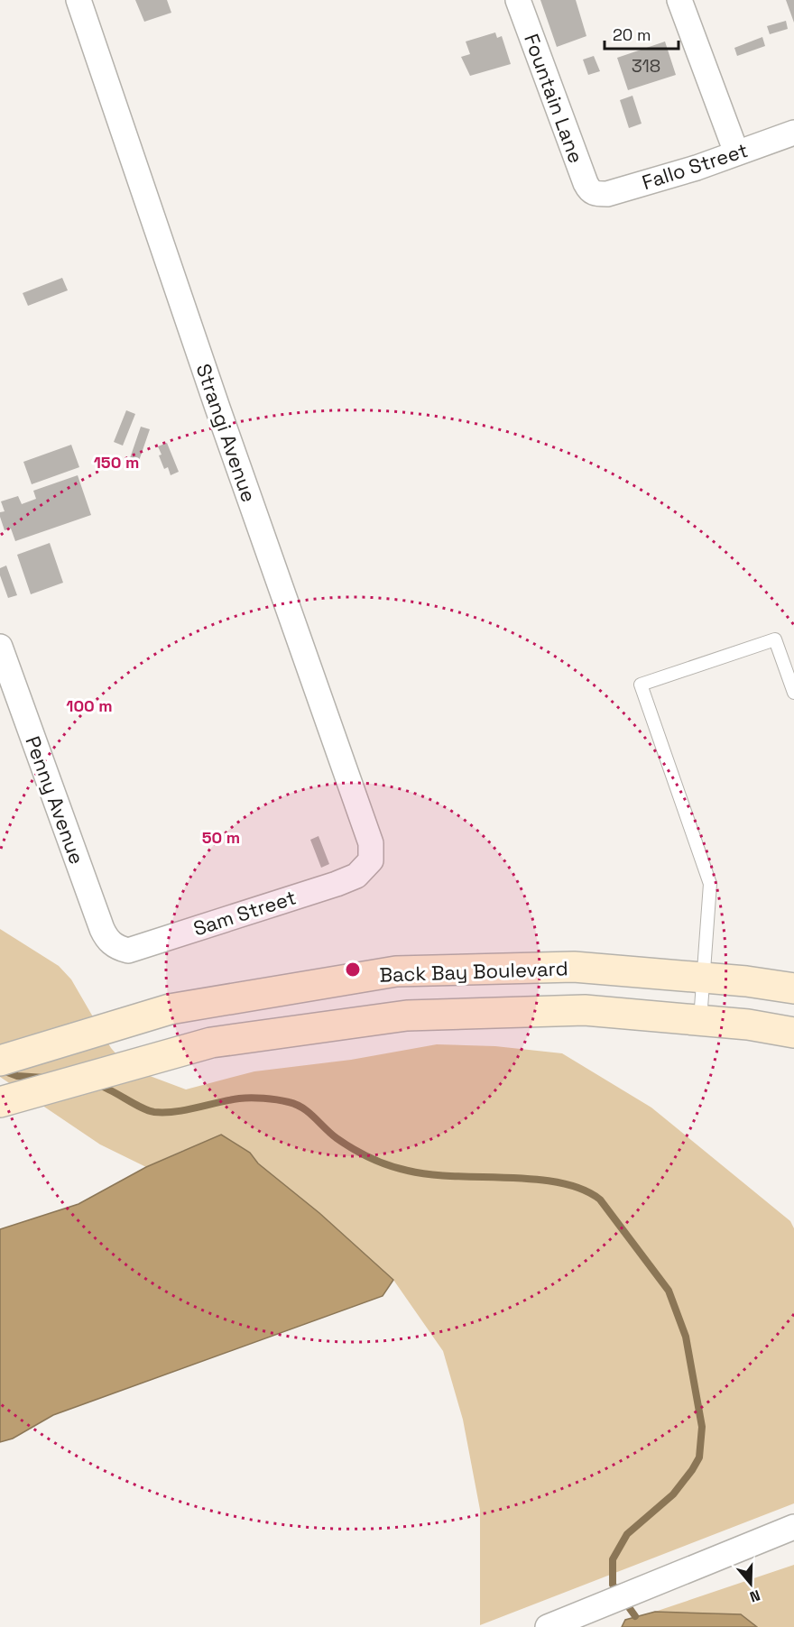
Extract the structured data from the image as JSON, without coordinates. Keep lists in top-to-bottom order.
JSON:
{
  "streets": {
    "main road": ["Back Bay Boulevard"],
    "street": [
      "Fountain Lane",
      "Fallo Street",
      "Strangi Avenue",
      "Penny Avenue",
      "Sam Street"
    ]
  },
  "crossings": [
    ["Fountain Lane", "Fallo Street"],
    ["Strangi Avenue", "Sam Street"],
    ["Penny Avenue", "Sam Street"]
  ],
  "house_numbers": ["318"],
  "scale_bar": "20 m",
  "north": "bottom",
  "rings": ["150 m", "100 m", "50 m"]
}
